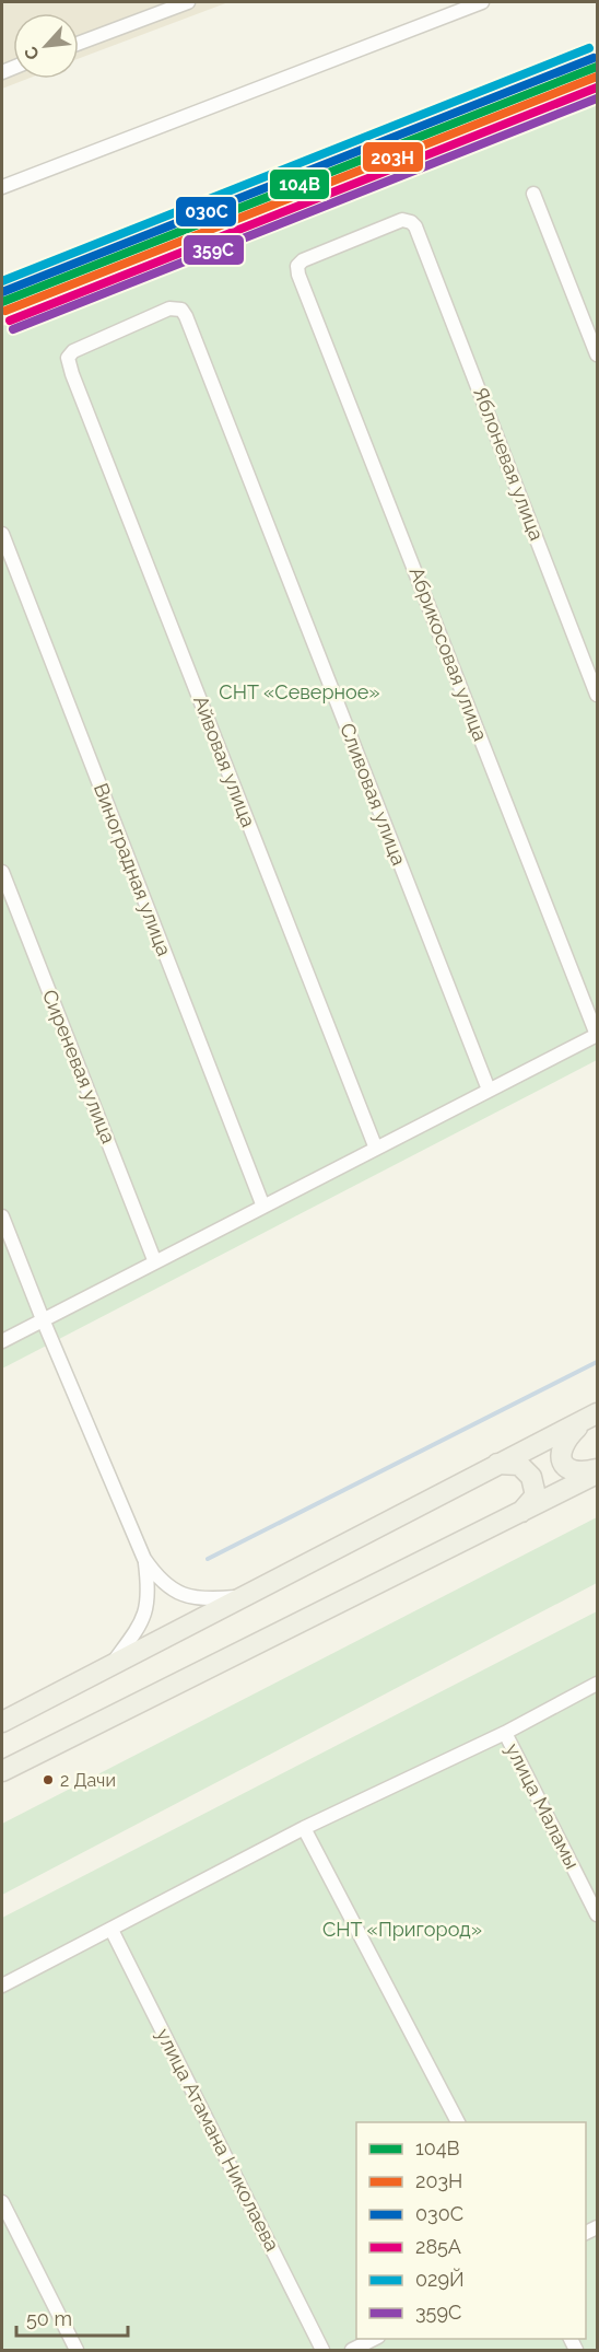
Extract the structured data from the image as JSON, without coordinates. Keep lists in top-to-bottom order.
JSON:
{
  "streets": {
    "street": [
      "Яблоневая улица",
      "Абрикосовая улица",
      "Айвовая улица",
      "Сливовая улица",
      "Виноградная улица",
      "Сиреневая улица",
      "улица Маламы",
      "улица Атамана Николаева"
    ]
  },
  "crossings": [
    ["Яблоневая улица", "Абрикосовая улица"],
    ["Айвовая улица", "Сливовая улица"]
  ],
  "parks": ["СНТ «Северное»", "СНТ «Пригород»"],
  "places": ["2 Дачи"],
  "lines": [
    "transit line 029Й",
    "transit line 030C",
    "transit line 104В",
    "transit line 203Н",
    "transit line 285А",
    "transit line 359С"
  ],
  "legend": [
    "104В",
    "203Н",
    "030C",
    "285А",
    "029Й",
    "359С"
  ],
  "scale_bar": "50 m",
  "north": "bottom left"
}
